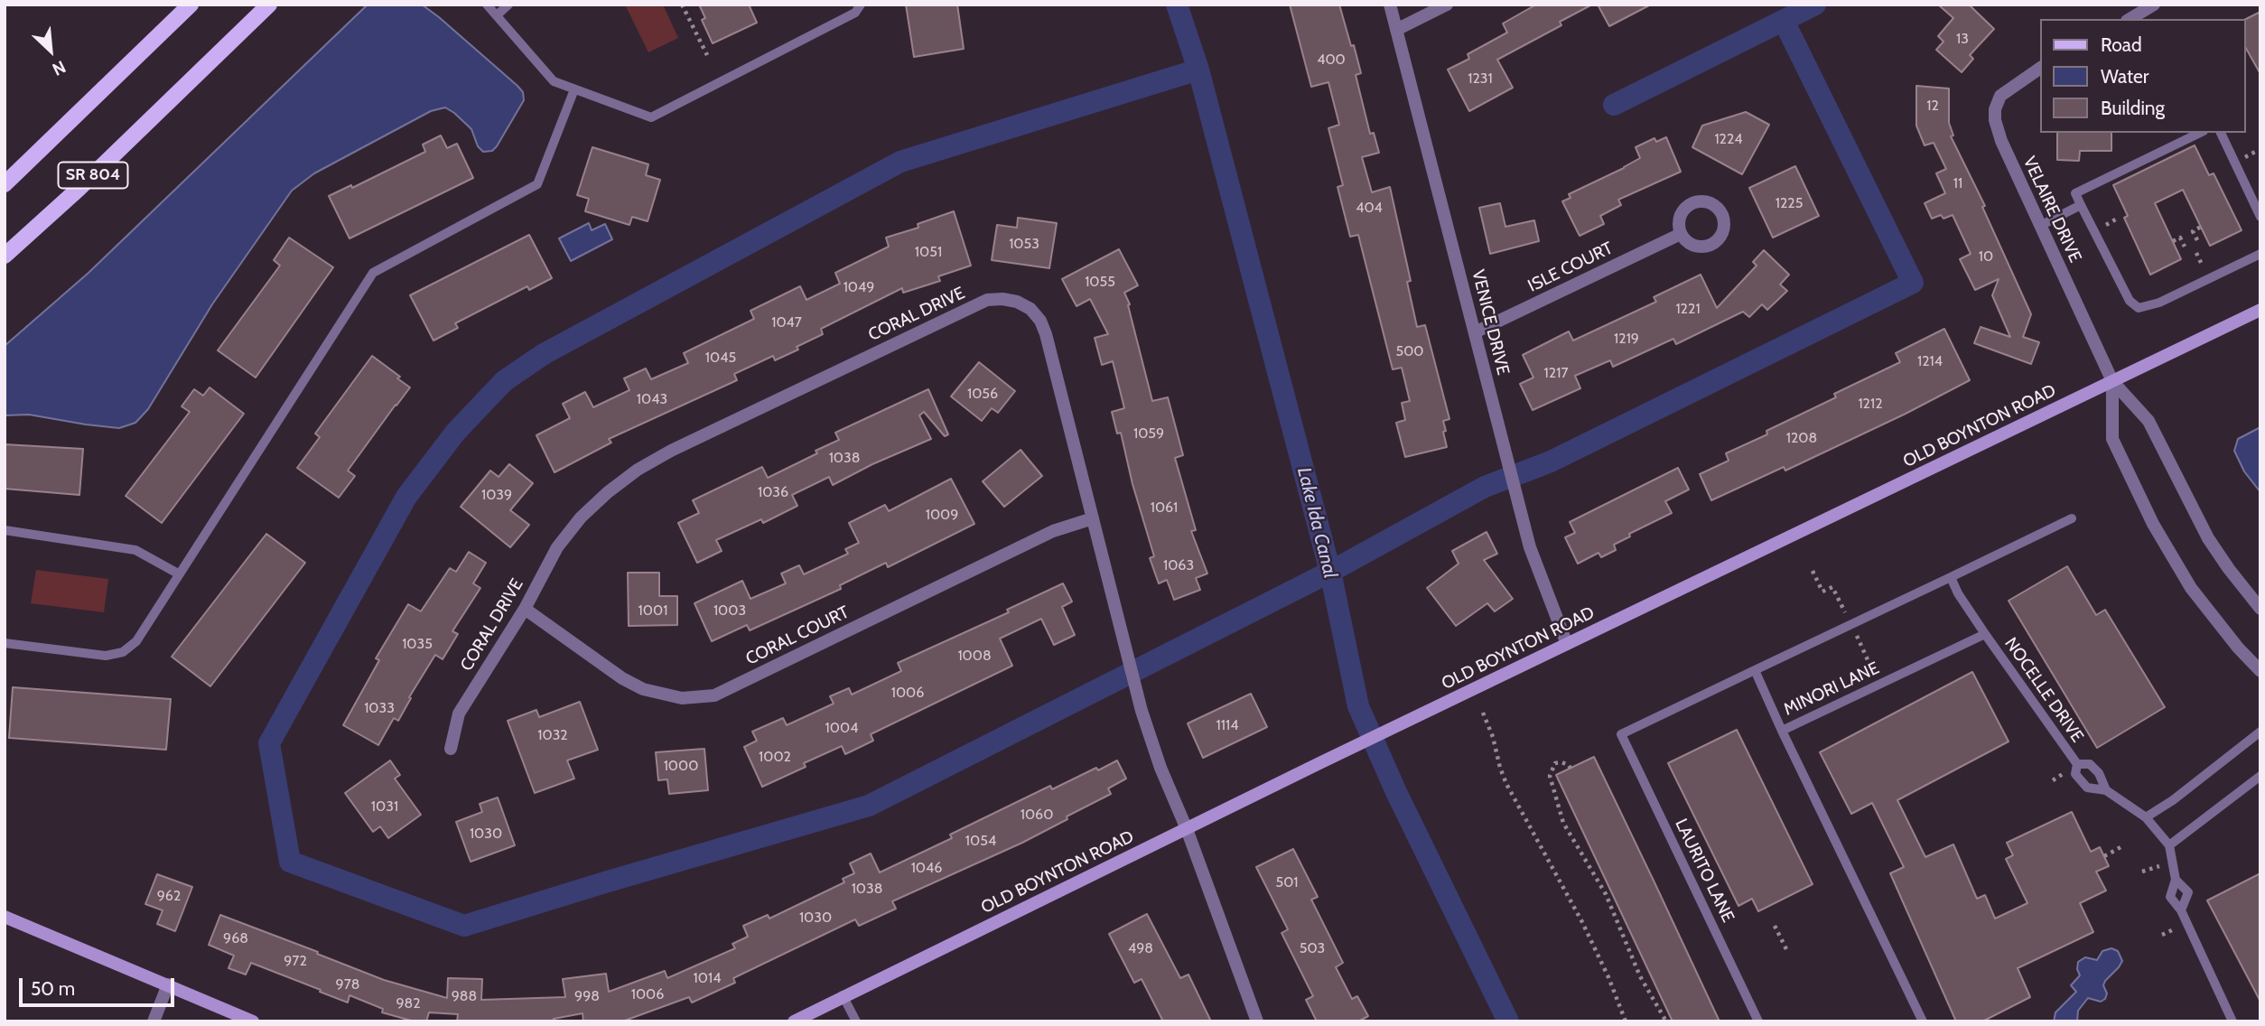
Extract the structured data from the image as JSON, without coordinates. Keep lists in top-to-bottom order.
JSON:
{
  "streets": {
    "main road": ["SR 804"],
    "street": [
      "VELAIRE DRIVE",
      "ISLE COURT",
      "CORAL DRIVE",
      "VENICE DRIVE",
      "OLD BOYNTON ROAD",
      "CORAL COURT"
    ],
    "lane": ["MINORI LANE", "NOCELLE DRIVE", "LAURITO LANE"]
  },
  "crossings": [
    ["VELAIRE DRIVE", "OLD BOYNTON ROAD"],
    ["ISLE COURT", "VENICE DRIVE"],
    ["CORAL DRIVE", "OLD BOYNTON ROAD"],
    ["CORAL DRIVE", "CORAL COURT"],
    ["VENICE DRIVE", "OLD BOYNTON ROAD"],
    ["MINORI LANE", "NOCELLE DRIVE"],
    ["MINORI LANE", "LAURITO LANE"]
  ],
  "water": ["Lake Ida Canal"],
  "house_numbers": [
    "13",
    "400",
    "1231",
    "12",
    "1224",
    "11",
    "1225",
    "404",
    "1053",
    "1051",
    "10",
    "1055",
    "1049",
    "1221",
    "1047",
    "1219",
    "500",
    "1045",
    "1214",
    "1217",
    "1056",
    "1043",
    "1212",
    "1059",
    "1208",
    "1038",
    "1036",
    "1039",
    "1061",
    "1009",
    "1063",
    "1001",
    "1003",
    "1035",
    "1008",
    "1006",
    "1033",
    "1114",
    "1004",
    "1032",
    "1002",
    "1000",
    "1031",
    "1060",
    "1030",
    "1054",
    "1046",
    "501",
    "1038",
    "962",
    "1030",
    "968",
    "498",
    "503",
    "972",
    "1014",
    "978",
    "1006",
    "988",
    "998",
    "982"
  ],
  "legend": ["Road", "Water", "Building"],
  "scale_bar": "50 m",
  "north": "bottom right"
}
